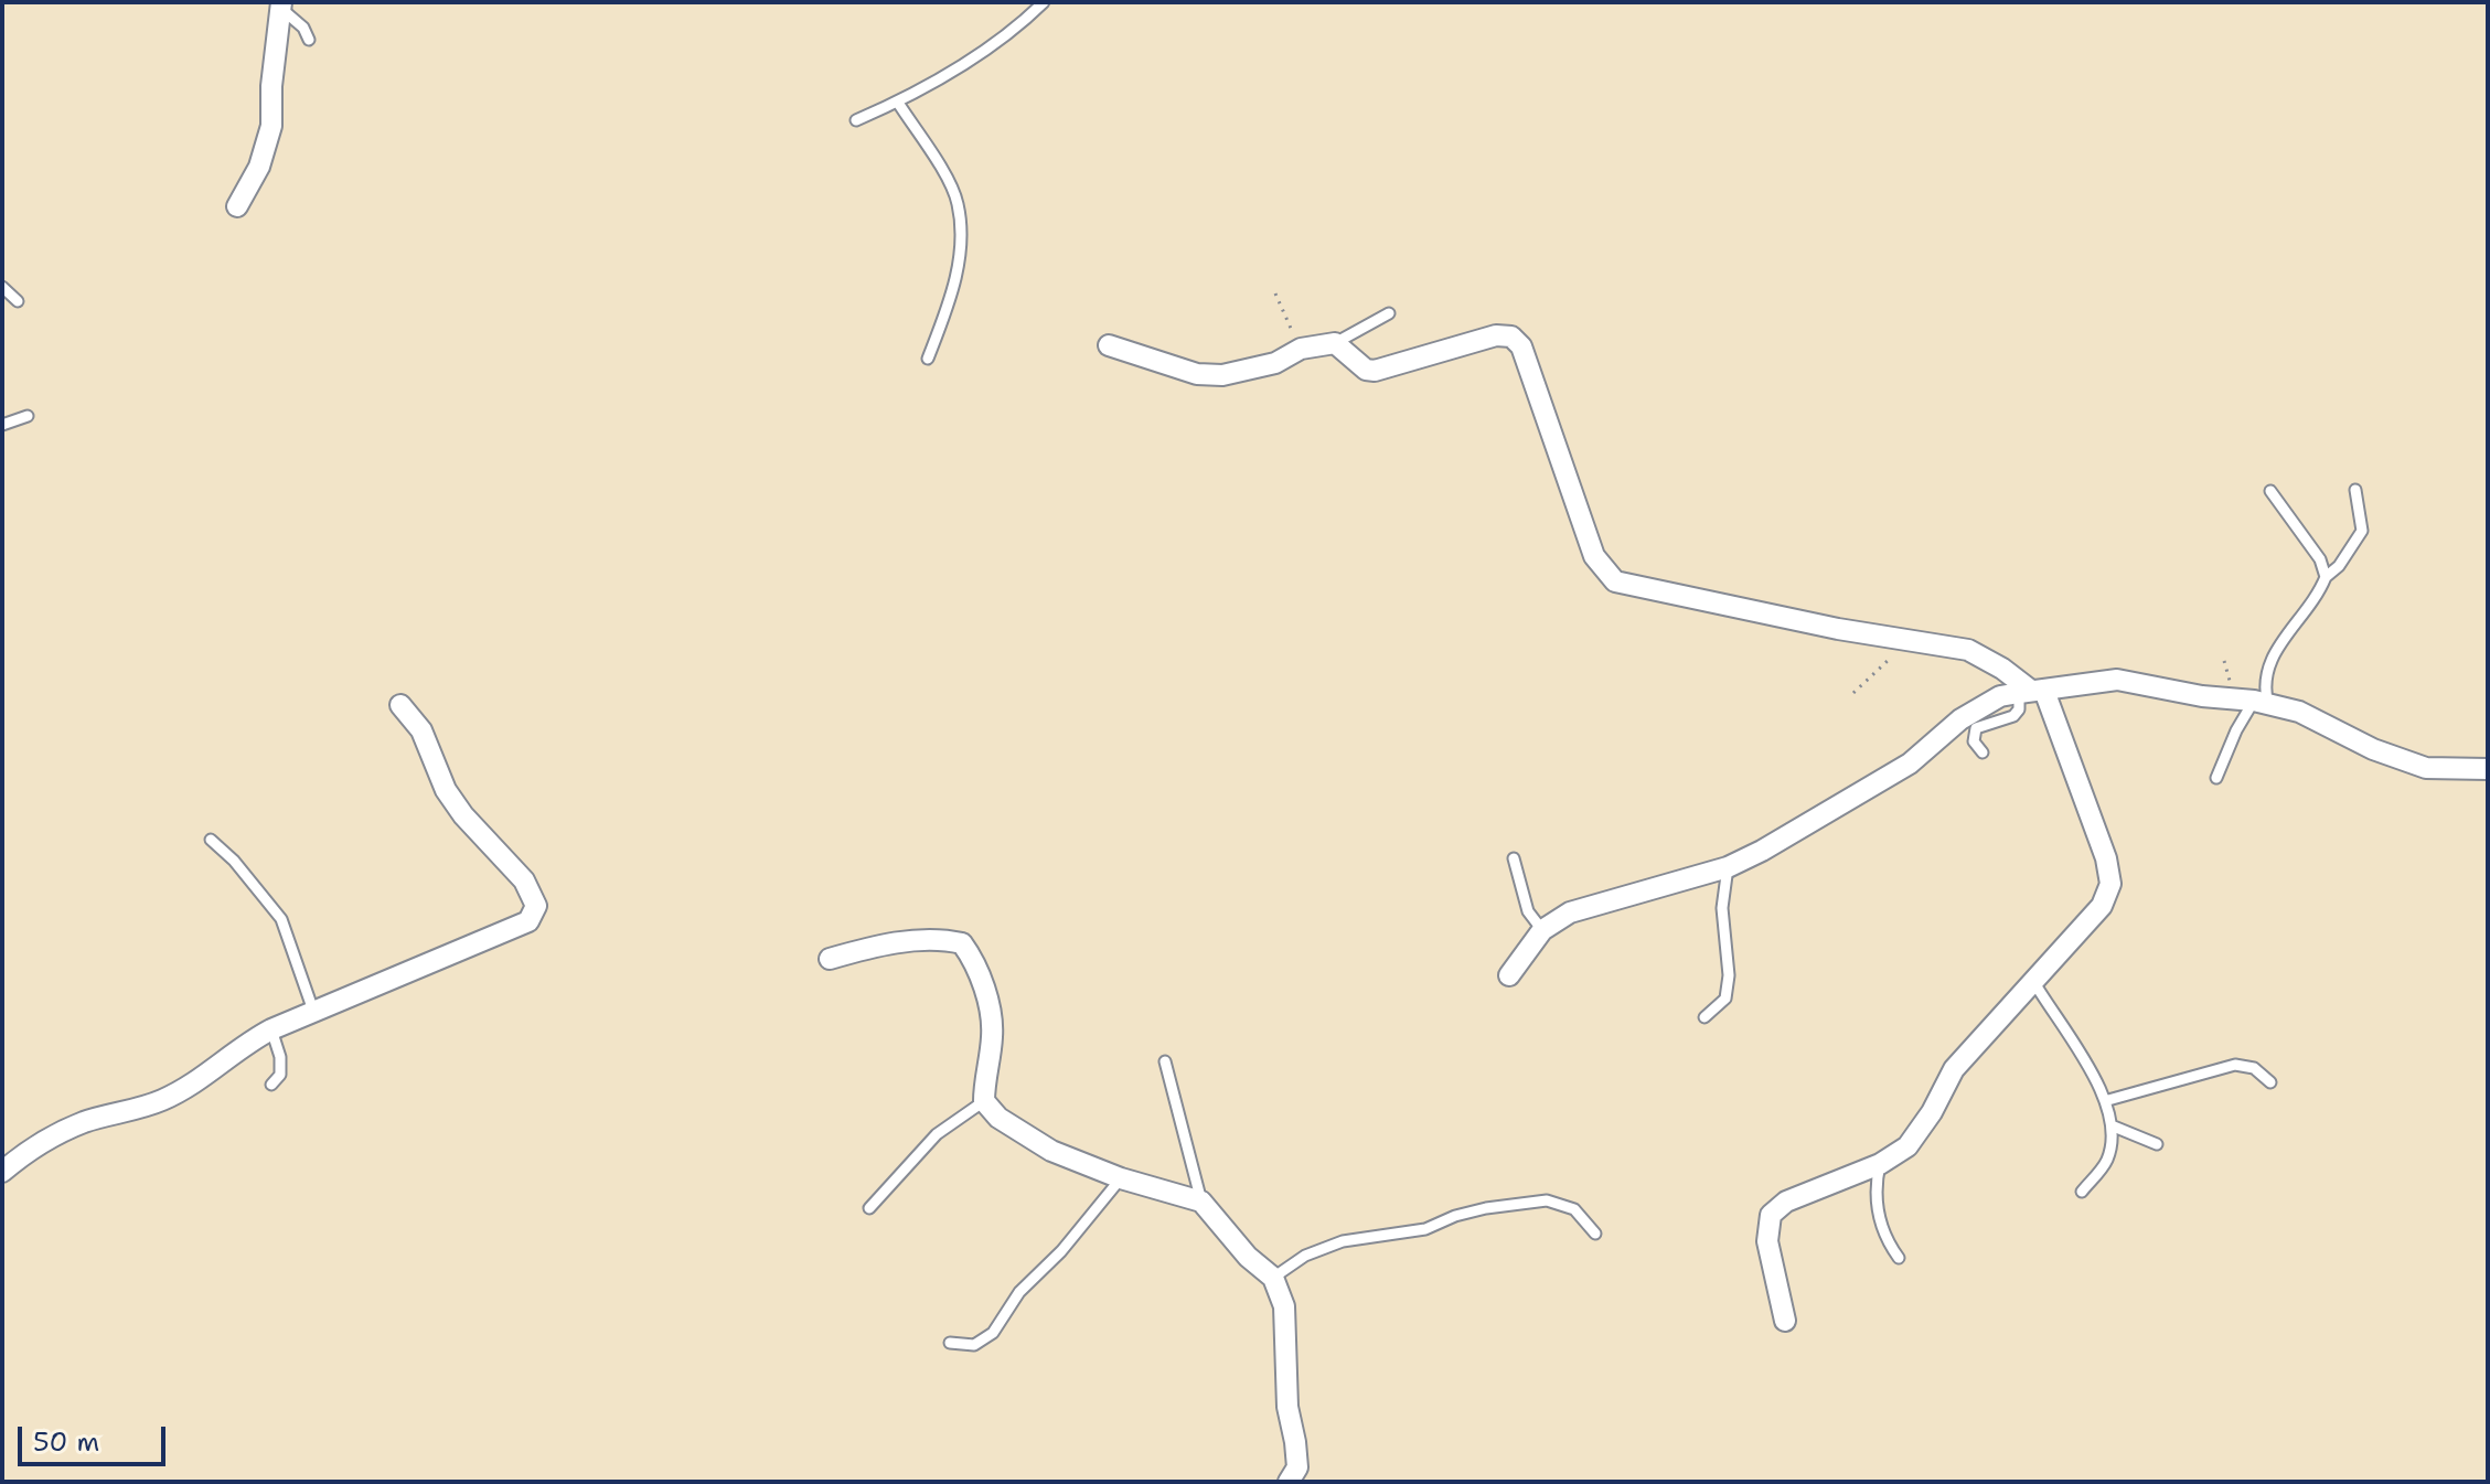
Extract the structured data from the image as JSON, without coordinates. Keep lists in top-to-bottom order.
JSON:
{
  "scale_bar": "50 m"
}
